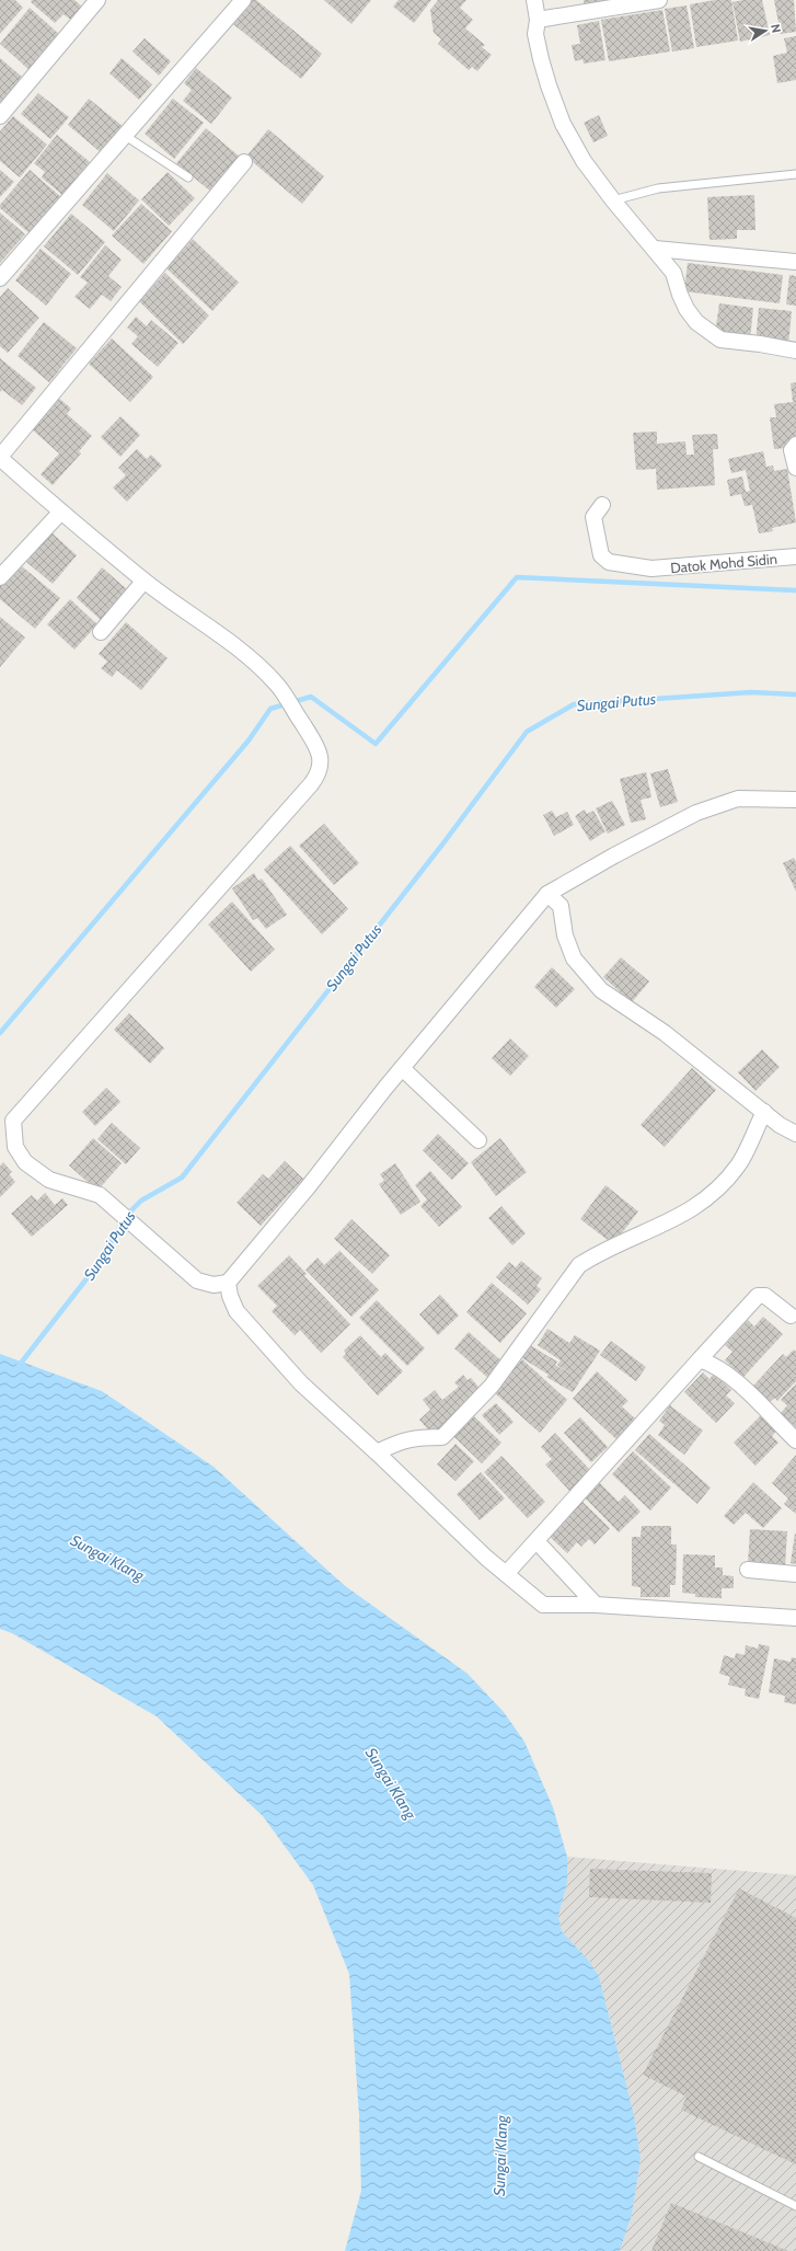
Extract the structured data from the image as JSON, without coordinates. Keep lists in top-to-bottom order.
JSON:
{
  "streets": {
    "street": ["Datok Mohd Sidin"]
  },
  "water": ["Sungai Putus", "Sungai Klang"],
  "north": "right"
}
